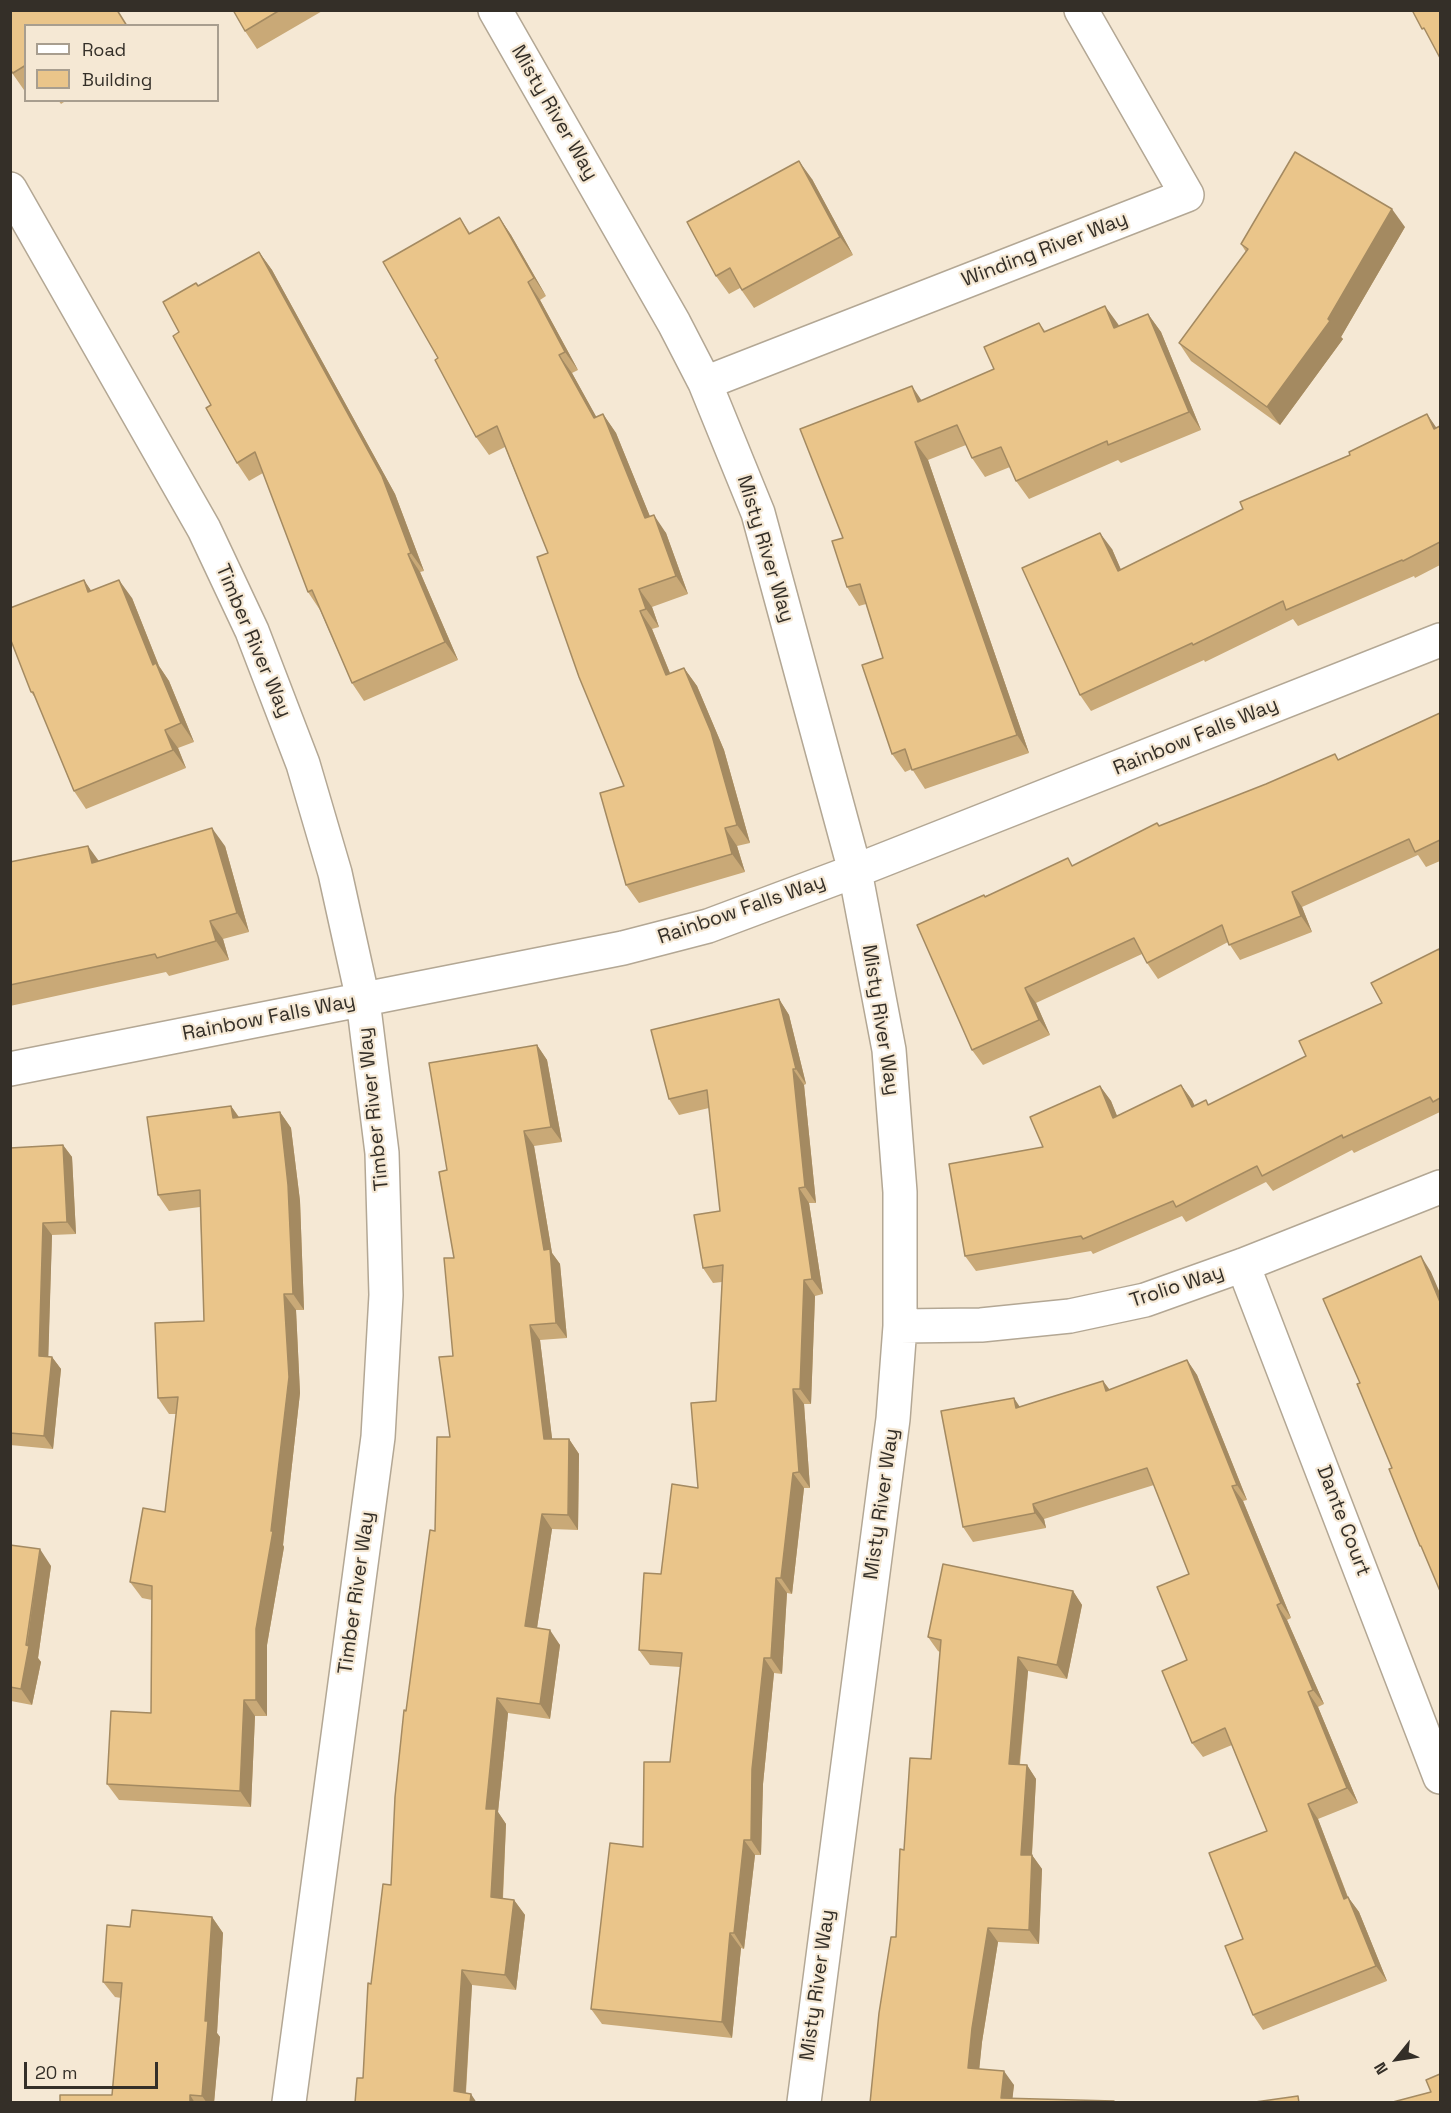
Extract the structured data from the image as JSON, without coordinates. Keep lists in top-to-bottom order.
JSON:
{
  "streets": {
    "street": [
      "Misty River Way",
      "Winding River Way",
      "Timber River Way",
      "Rainbow Falls Way",
      "Trolio Way",
      "Dante Court"
    ]
  },
  "crossings": [
    ["Misty River Way", "Winding River Way"],
    ["Misty River Way", "Rainbow Falls Way"],
    ["Misty River Way", "Trolio Way"],
    ["Timber River Way", "Rainbow Falls Way"],
    ["Trolio Way", "Dante Court"]
  ],
  "legend": ["Road", "Building"],
  "scale_bar": "20 m",
  "north": "bottom left"
}
